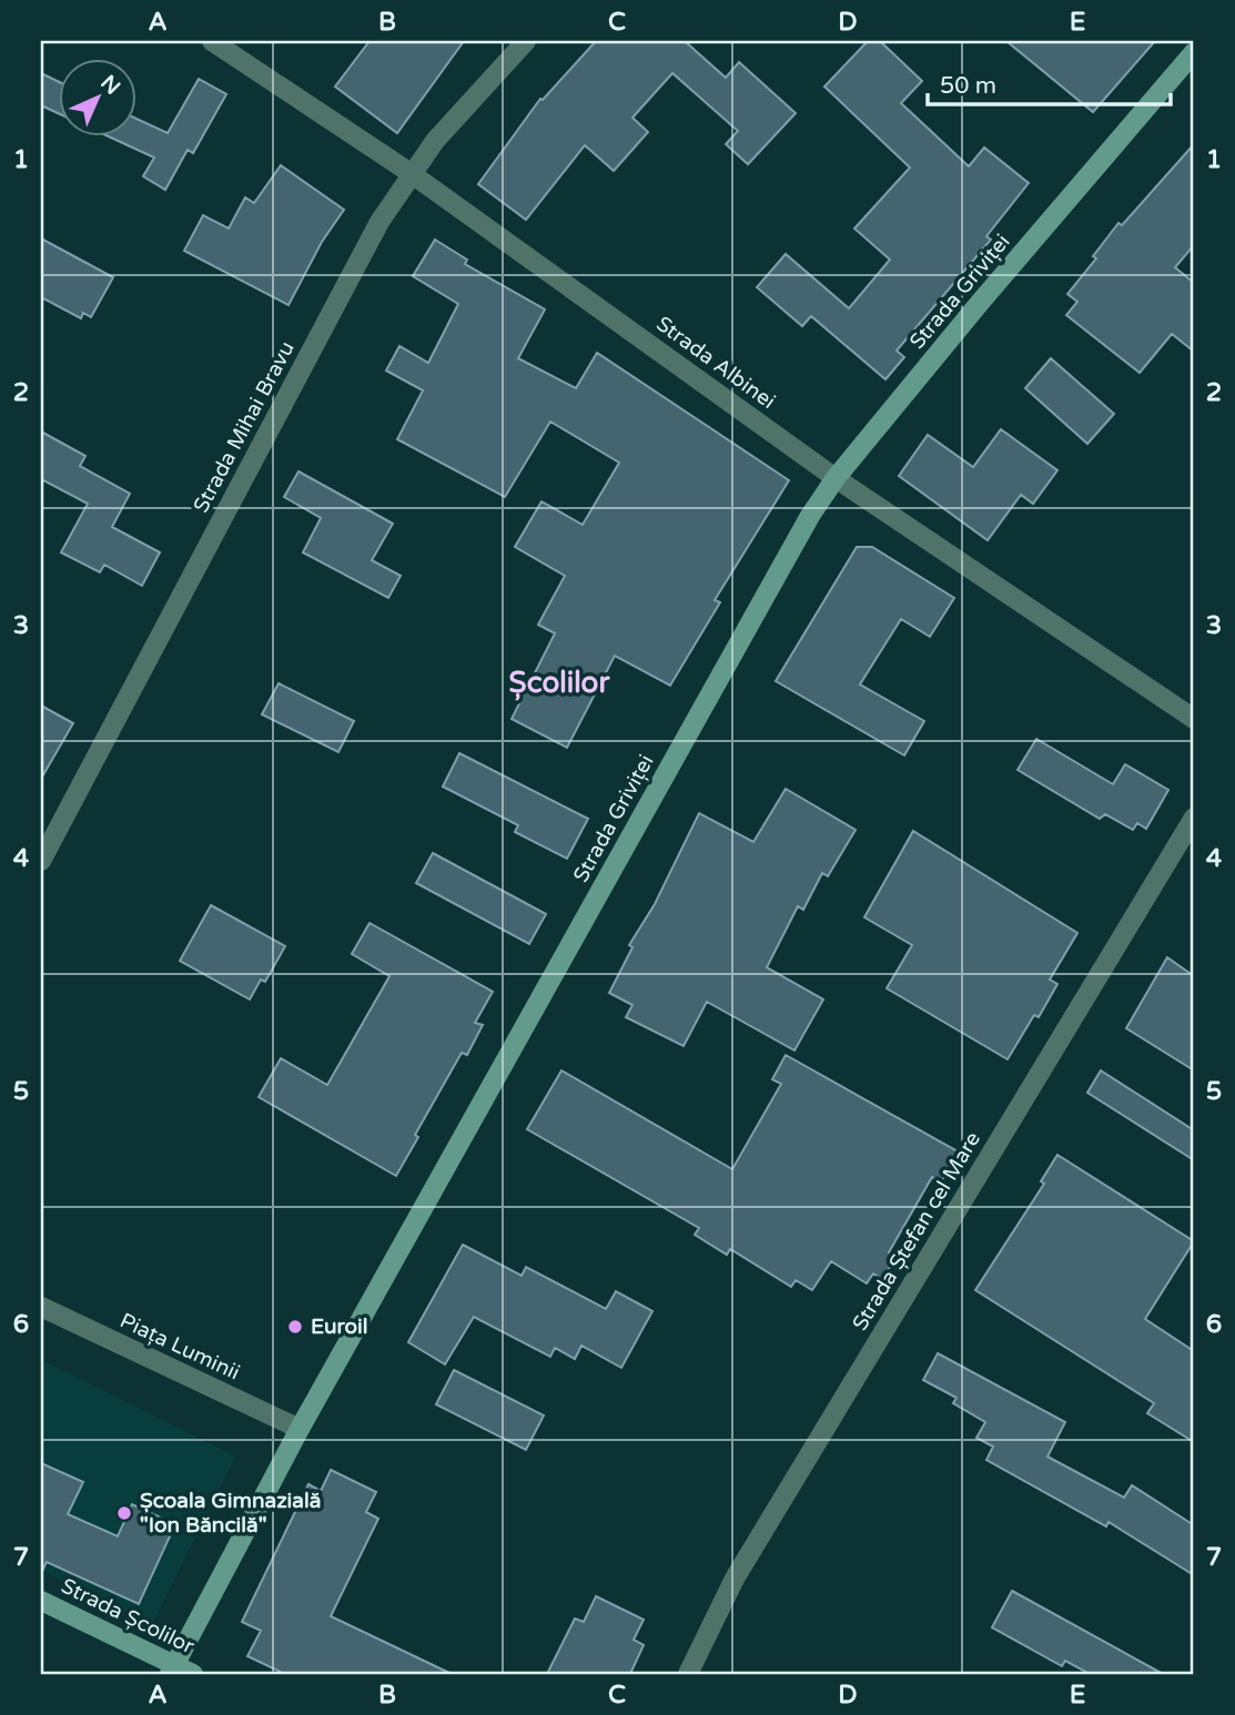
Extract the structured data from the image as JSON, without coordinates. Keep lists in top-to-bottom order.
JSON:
{
  "streets": {
    "main road": ["Strada Griviței", "Strada Școlilor"],
    "street": [
      "Strada Albinei",
      "Strada Mihai Bravu",
      "Strada Ștefan cel Mare",
      "Piața Luminii"
    ]
  },
  "crossings": [
    ["Strada Griviței", "Strada Albinei"],
    ["Strada Griviței", "Piața Luminii"],
    ["Strada Griviței", "Strada Școlilor"],
    ["Strada Albinei", "Strada Mihai Bravu"]
  ],
  "districts": ["Școlilor"],
  "places": ["Euroil", "Școala Gimnazială \"Ion Băncilă\""],
  "scale_bar": "50 m",
  "north": "top right",
  "grid": {
    "columns": [
      "A",
      "B",
      "C",
      "D",
      "E"
    ],
    "rows": [
      "1",
      "2",
      "3",
      "4",
      "5",
      "6",
      "7"
    ]
  }
}
